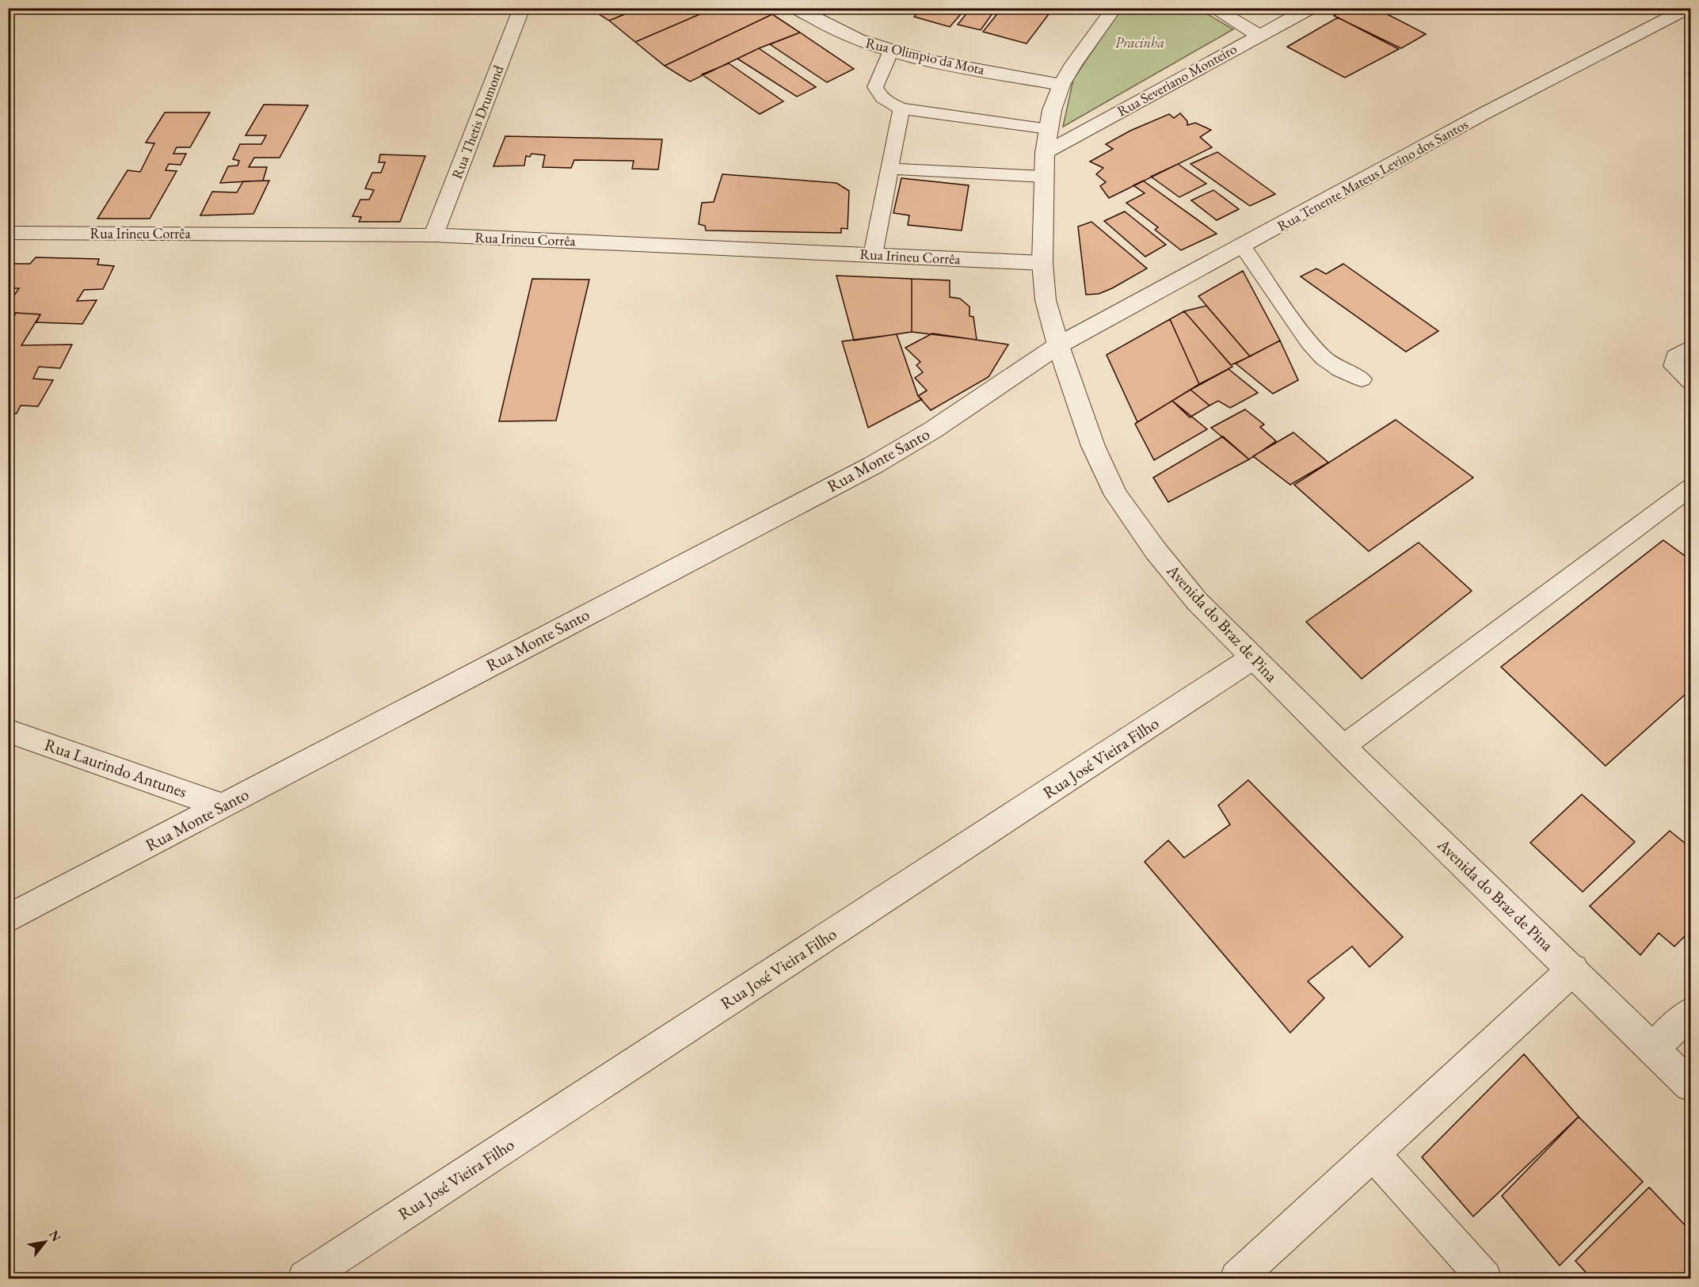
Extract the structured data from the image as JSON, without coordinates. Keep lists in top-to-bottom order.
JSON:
{
  "streets": {
    "street": [
      "Rua Olimpio da Mota",
      "Rua Severiano Monteiro",
      "Rua Thetis Drumond",
      "Rua Tenente Mateus Levino dos Santos",
      "Rua Irineu Corrêa",
      "Rua Monte Santo",
      "Avenida do Braz de Pina",
      "Rua José Vieira Filho",
      "Rua Laurindo Antunes"
    ]
  },
  "crossings": [
    ["Rua Olimpio da Mota", "Avenida do Braz de Pina"],
    ["Rua Severiano Monteiro", "Avenida do Braz de Pina"],
    ["Rua Thetis Drumond", "Rua Irineu Corrêa"],
    ["Rua Tenente Mateus Levino dos Santos", "Rua Monte Santo"],
    ["Rua Tenente Mateus Levino dos Santos", "Avenida do Braz de Pina"],
    ["Rua Irineu Corrêa", "Avenida do Braz de Pina"],
    ["Rua Monte Santo", "Avenida do Braz de Pina"],
    ["Rua Monte Santo", "Rua Laurindo Antunes"],
    ["Avenida do Braz de Pina", "Rua José Vieira Filho"]
  ],
  "parks": ["Pracinha"],
  "north": "top right"
}
